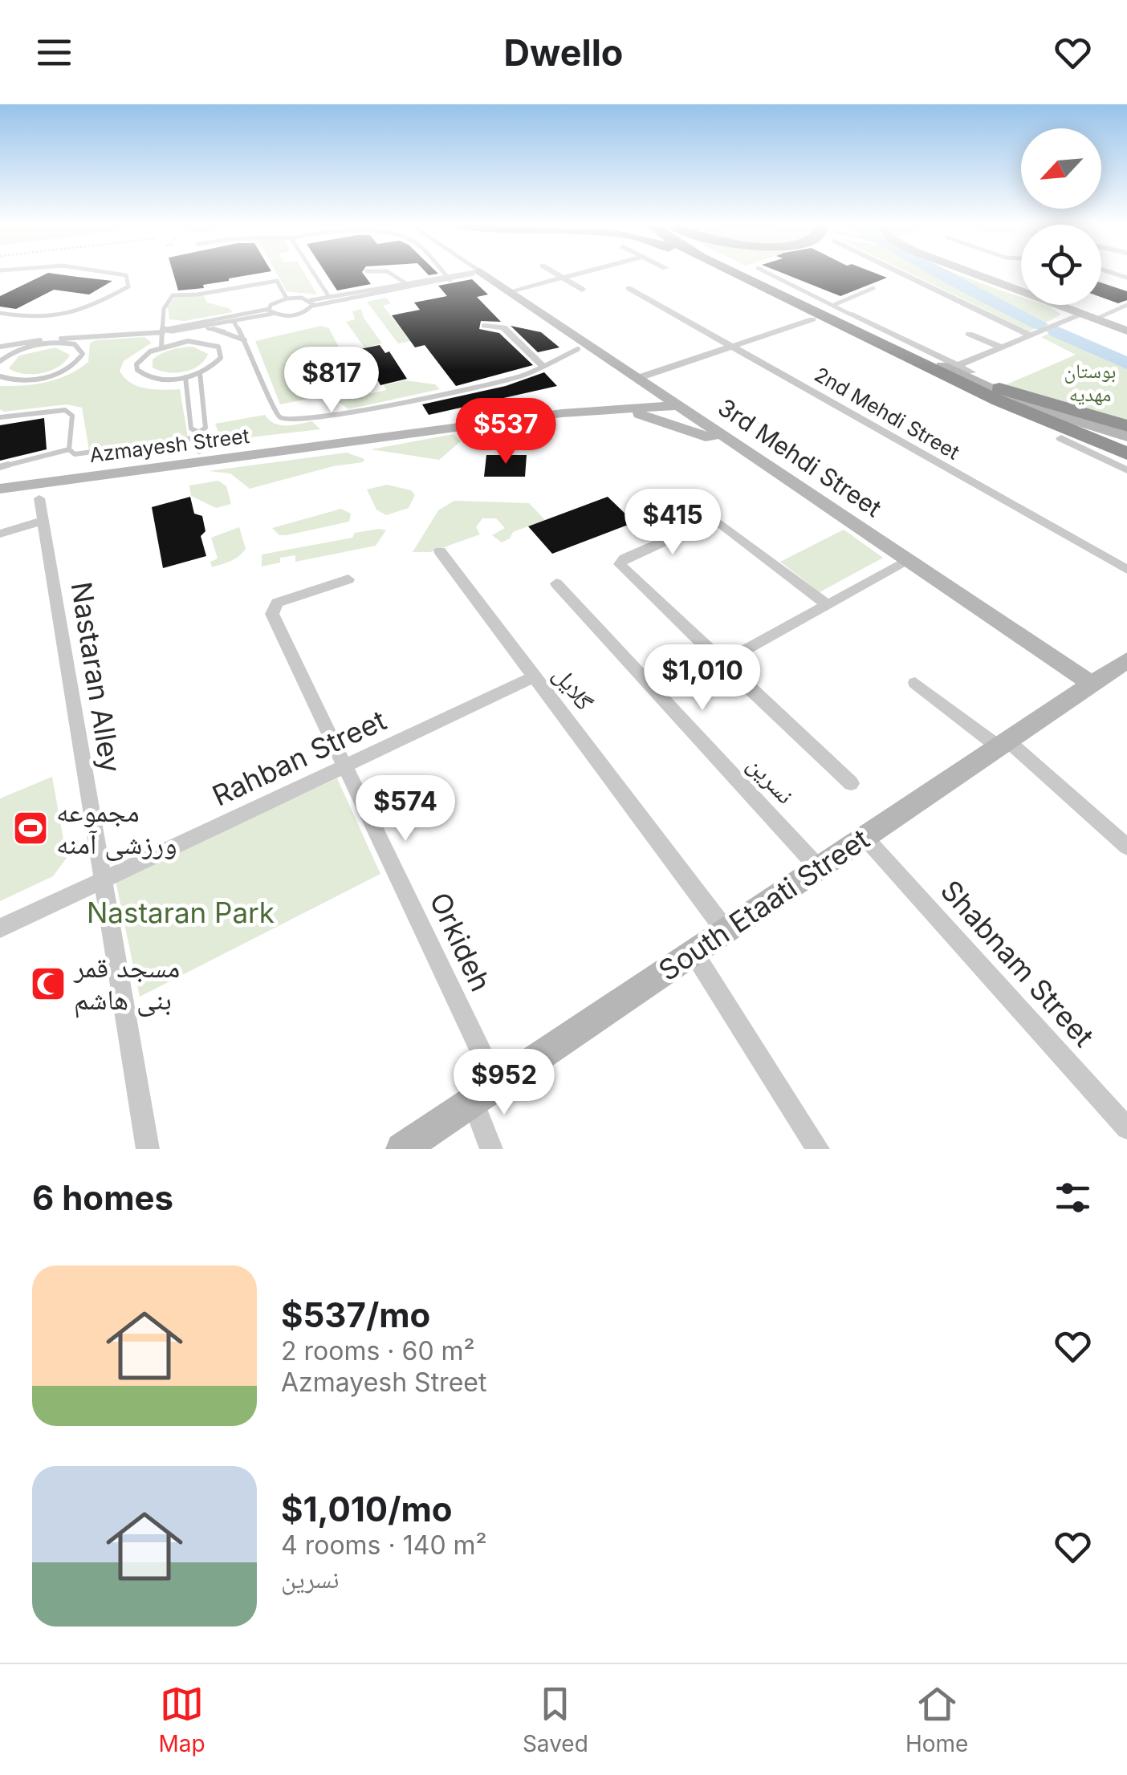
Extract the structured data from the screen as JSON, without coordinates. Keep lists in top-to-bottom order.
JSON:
{
  "streets": {
    "street": [
      "2nd Mehdi Street",
      "Azmayesh Street",
      "3rd Mehdi Street",
      "Nastaran Alley",
      "گلایل",
      "Rahban Street",
      "نسرین",
      "South Etaati Street",
      "Orkideh",
      "Shabnam Street"
    ]
  },
  "crossings": [
    ["Azmayesh Street", "3rd Mehdi Street"],
    ["3rd Mehdi Street", "South Etaati Street"],
    ["Nastaran Alley", "Rahban Street"],
    ["گلایل", "Rahban Street"],
    ["گلایل", "South Etaati Street"],
    ["Rahban Street", "Orkideh"],
    ["نسرین", "South Etaati Street"],
    ["South Etaati Street", "Orkideh"],
    ["South Etaati Street", "Shabnam Street"]
  ],
  "parks": ["بوستان مهدیه", "Nastaran Park"],
  "places": {
    "sports": ["مجموعه ورزشی آمنه"],
    "mosque": ["مسجد قمر بنی هاشم"]
  },
  "north": "bottom left",
  "page": {
    "header": "Dwello",
    "price": [
      "$817",
      "$537",
      "$415",
      "$1,010",
      "$574",
      "$952"
    ],
    "heading": "6 homes",
    "list": [
      {
        "name": "$537/mo",
        "note": "2 rooms · 60 m² · Azmayesh Street"
      },
      {
        "name": "$1,010/mo",
        "note": "4 rooms · 140 m² · نسرین"
      }
    ],
    "tabs": ["Map", "Saved", "Home"]
  }
}
